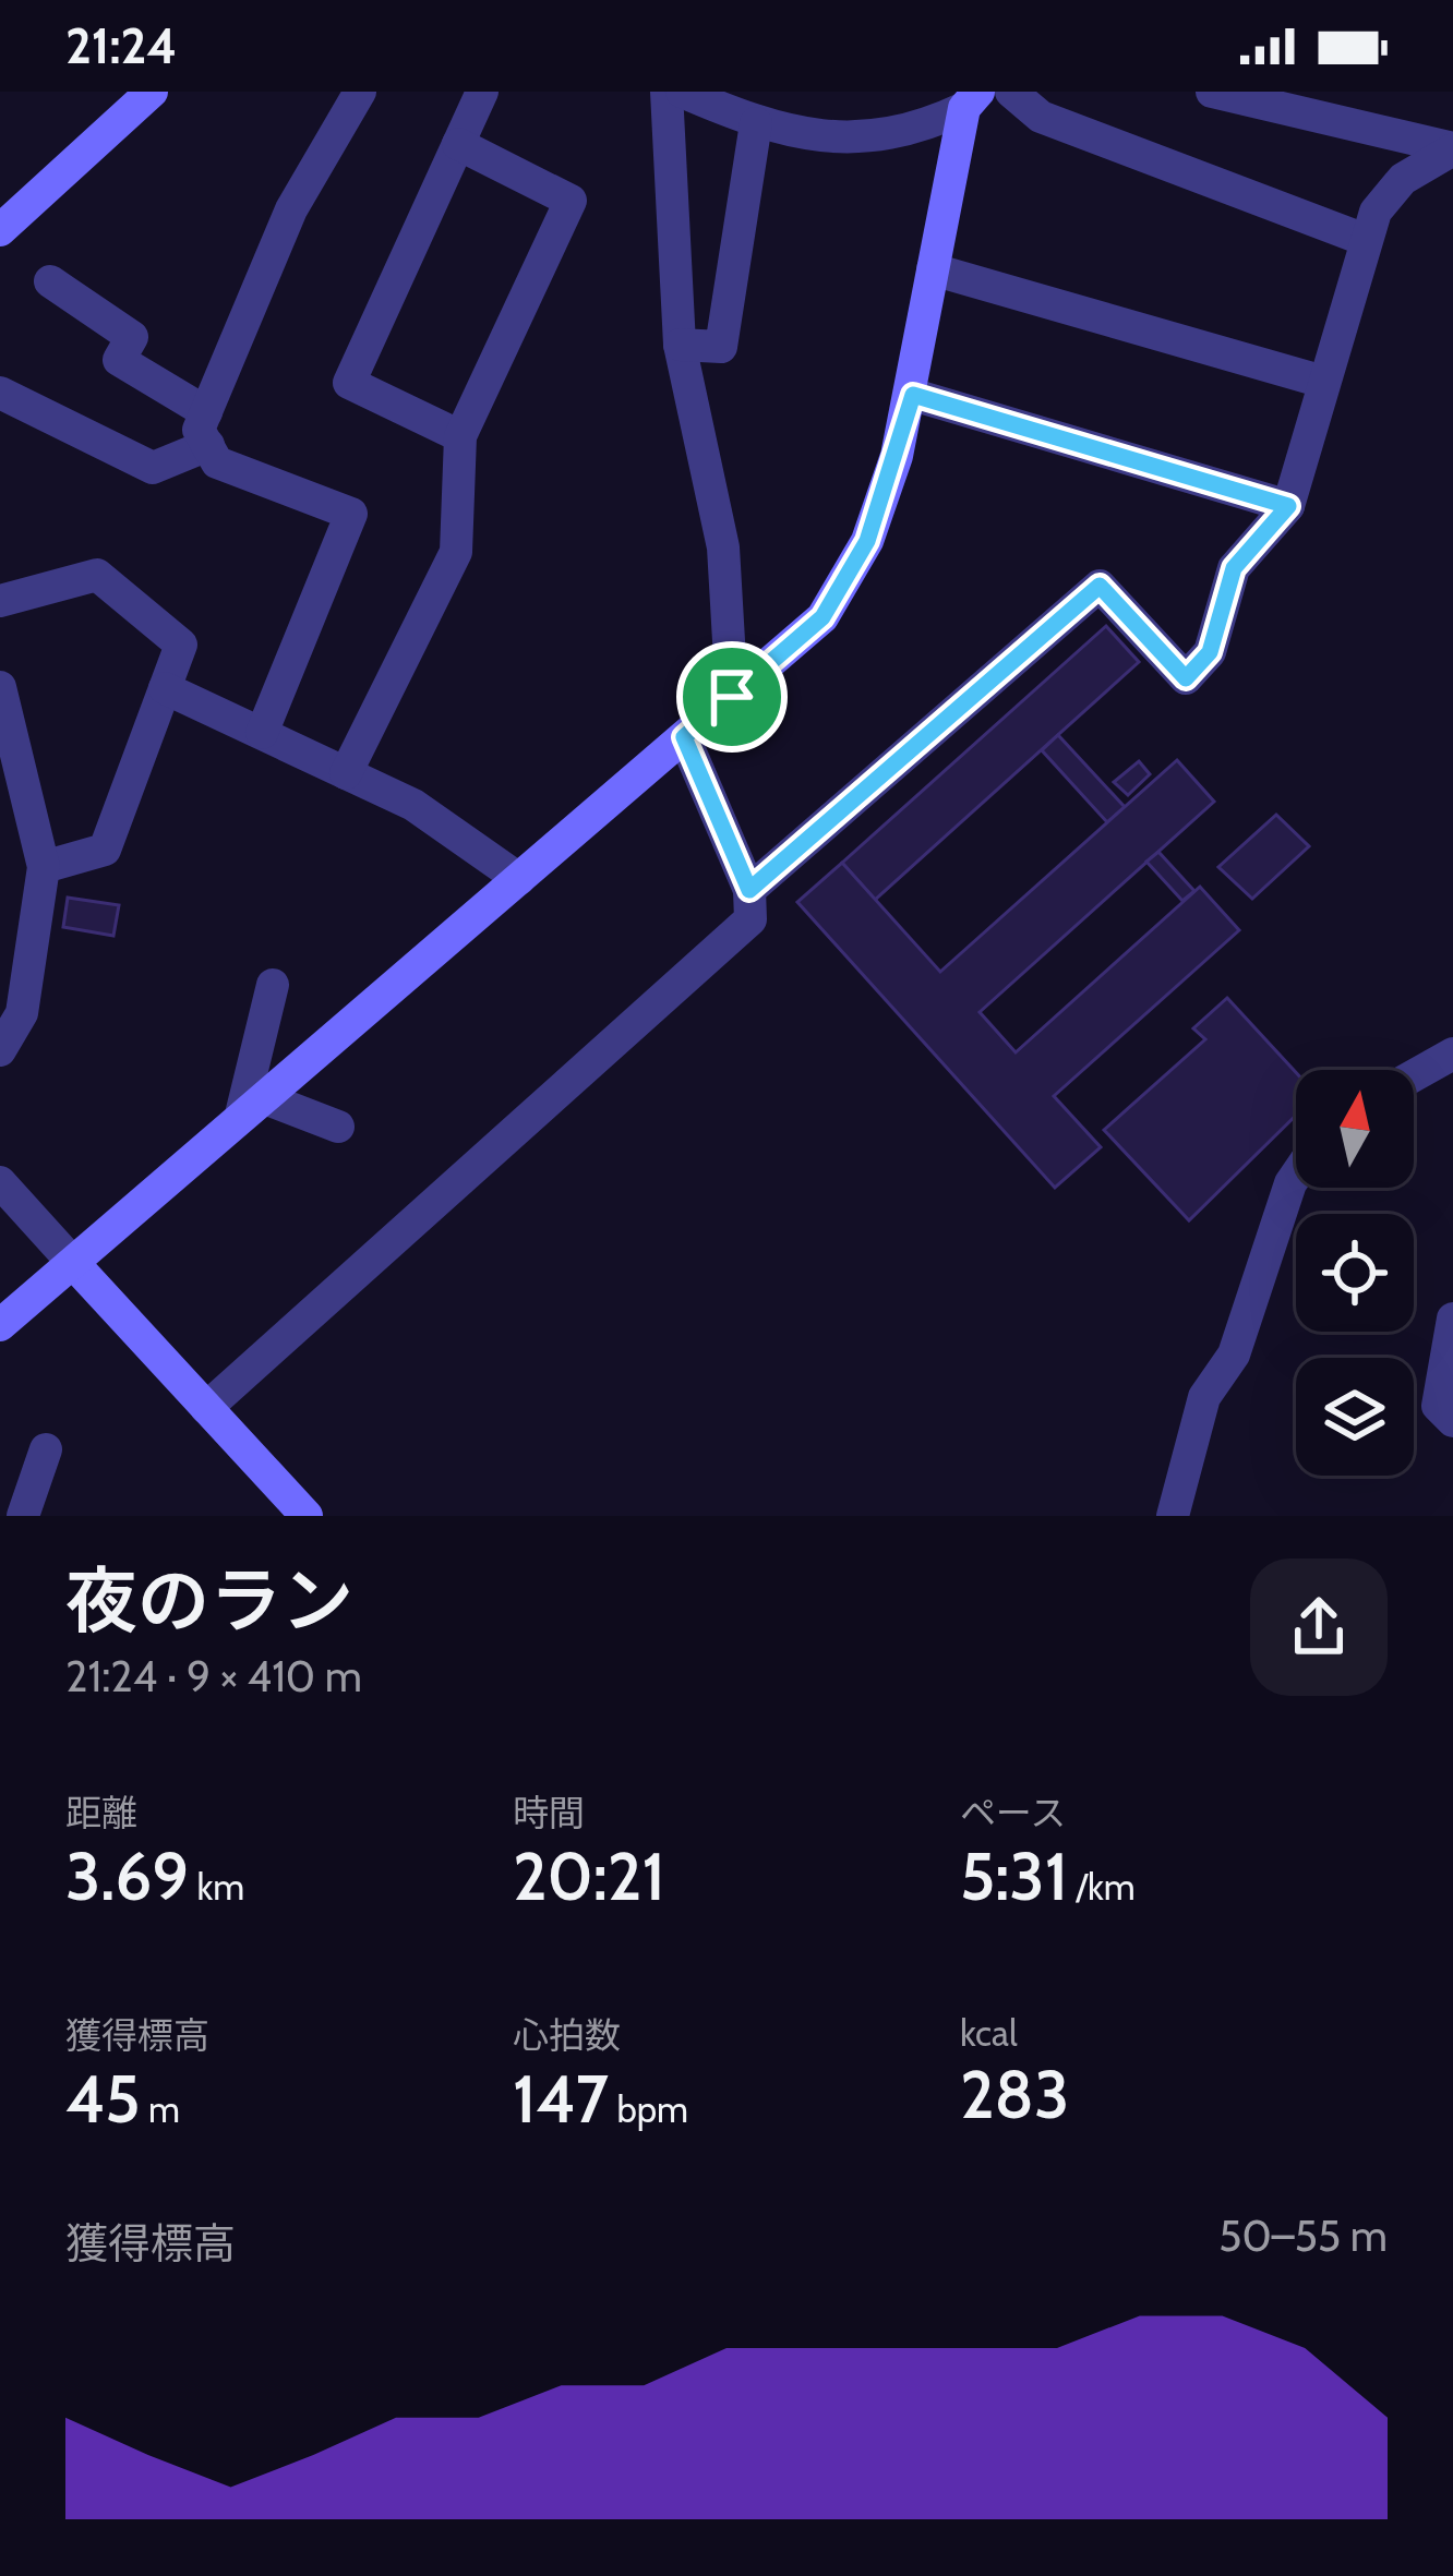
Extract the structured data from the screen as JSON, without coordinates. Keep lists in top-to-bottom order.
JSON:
{
  "north": "top",
  "page": {
    "status": "21:24",
    "heading": ["夜のラン", "21:24 · 9 × 410 m"],
    "stats": [
      ["距離", "3.69 km"],
      ["時間", "20:21"],
      ["ペース", "5:31 /km"],
      ["獲得標高", "45 m"],
      ["心拍数", "147 bpm"],
      ["kcal", "283"]
    ],
    "chart": ["獲得標高", "50–55 m"]
  }
}
